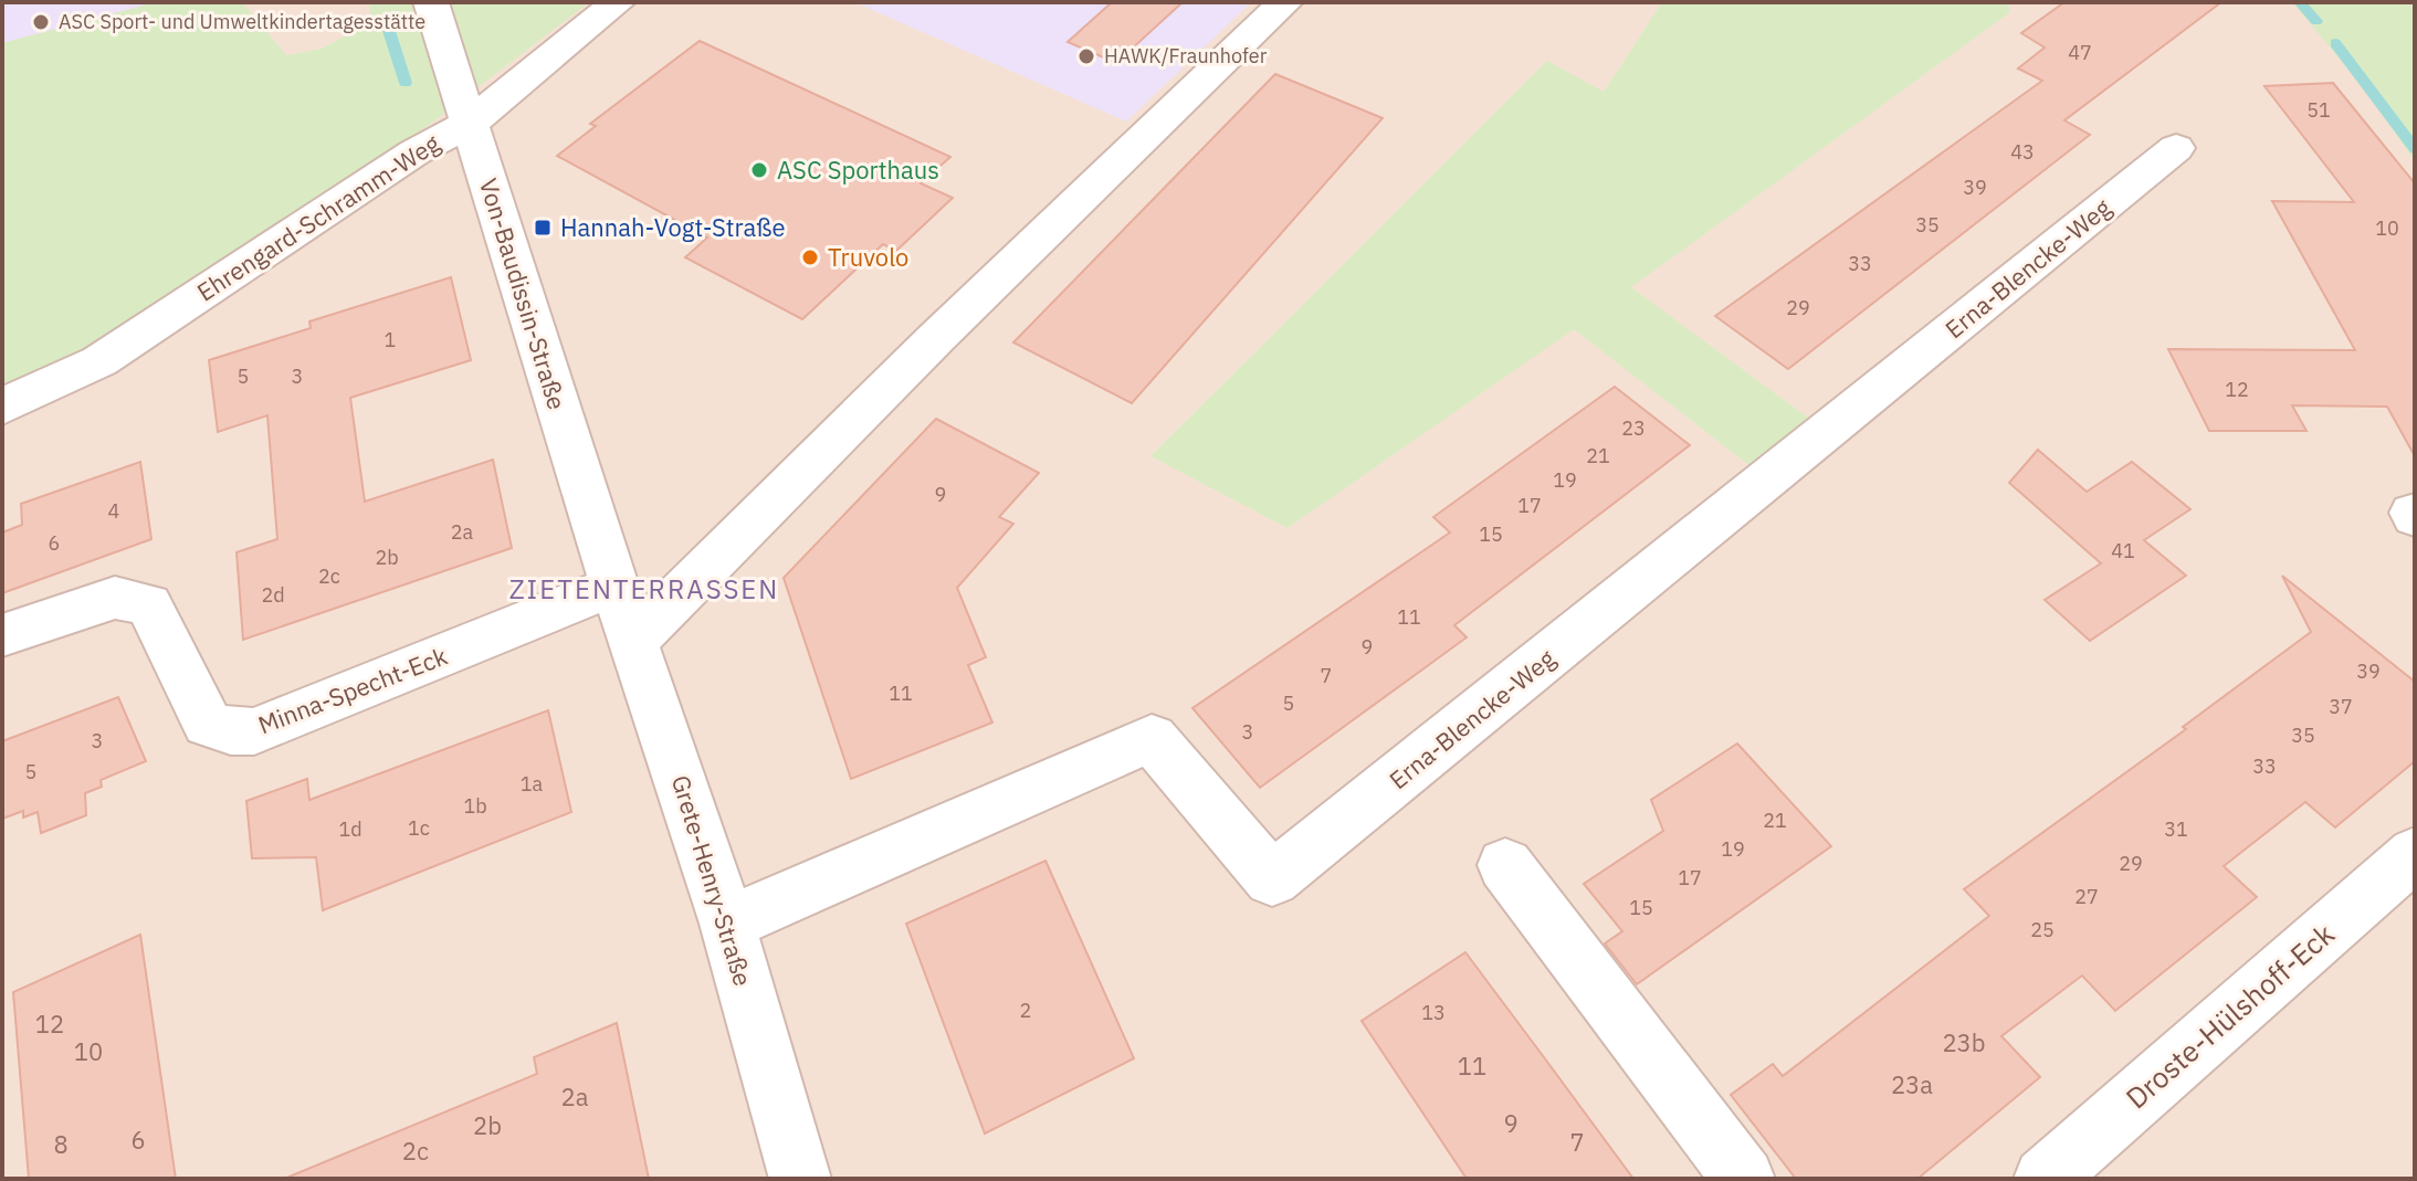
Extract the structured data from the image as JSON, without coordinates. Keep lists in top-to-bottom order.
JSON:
{
  "streets": {
    "street": [
      "Ehrengard-Schramm-Weg",
      "Erna-Blencke-Weg",
      "Von-Baudissin-Straße",
      "Minna-Specht-Eck",
      "Grete-Henry-Straße",
      "Droste-Hülshoff-Eck"
    ]
  },
  "crossings": [
    ["Ehrengard-Schramm-Weg", "Von-Baudissin-Straße"],
    ["Erna-Blencke-Weg", "Grete-Henry-Straße"],
    ["Von-Baudissin-Straße", "Minna-Specht-Eck"],
    ["Von-Baudissin-Straße", "Grete-Henry-Straße"],
    ["Minna-Specht-Eck", "Grete-Henry-Straße"]
  ],
  "districts": ["ZIETENTERRASSEN"],
  "places": {
    "other": [
      "ASC Sport- und Umweltkindertagesstätte",
      "HAWK/Fraunhofer",
      "ASC Sporthaus",
      "Truvolo"
    ],
    "transit": ["Hannah-Vogt-Straße"]
  },
  "house_numbers": [
    "47",
    "51",
    "43",
    "39",
    "35",
    "10",
    "33",
    "29",
    "1",
    "5",
    "3",
    "12",
    "23",
    "21",
    "19",
    "9",
    "17",
    "4",
    "2a",
    "15",
    "6",
    "41",
    "2b",
    "2c",
    "2d",
    "11",
    "9",
    "39",
    "7",
    "11",
    "5",
    "37",
    "3",
    "35",
    "3",
    "33",
    "5",
    "1a",
    "1b",
    "21",
    "1c",
    "1d",
    "31",
    "19",
    "29",
    "17",
    "27",
    "15",
    "25",
    "2",
    "13",
    "12",
    "23b",
    "10",
    "11",
    "23a",
    "2a",
    "9",
    "2b",
    "6",
    "7",
    "8",
    "2c"
  ]
}
